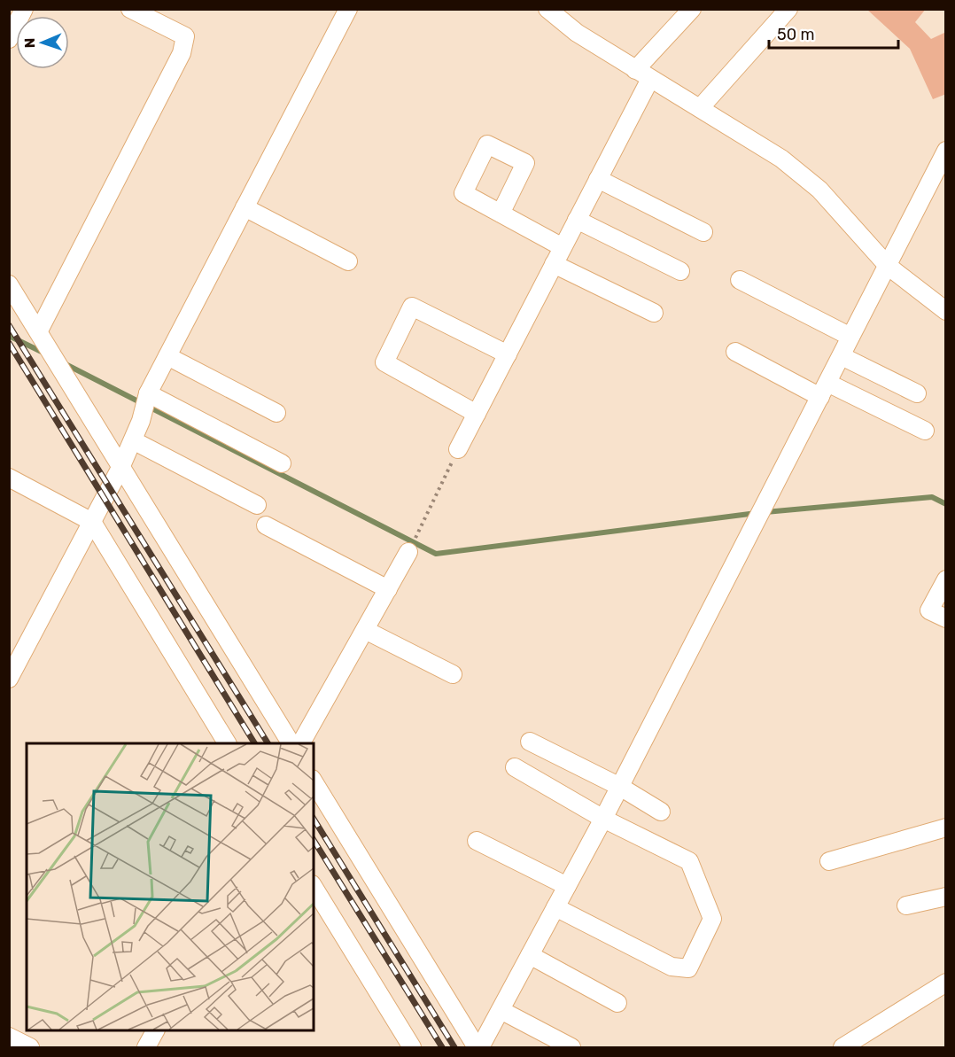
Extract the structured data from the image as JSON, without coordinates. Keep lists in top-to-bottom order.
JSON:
{
  "scale_bar": "50 m",
  "north": "left"
}
